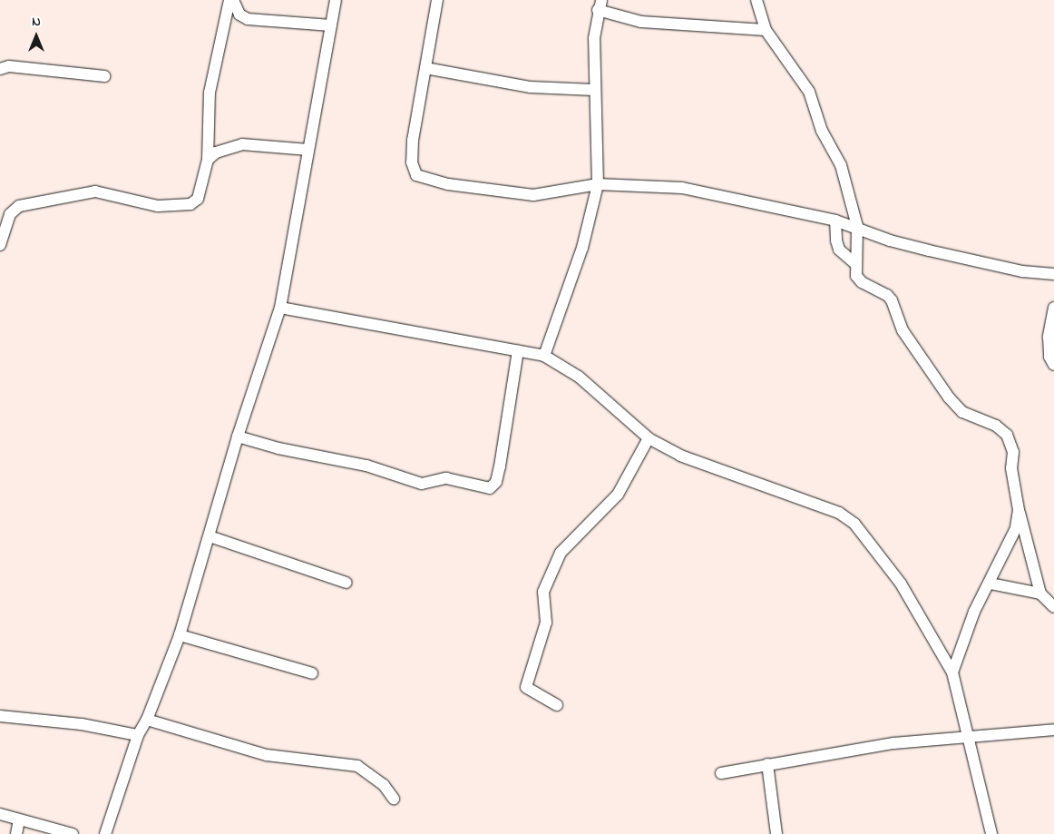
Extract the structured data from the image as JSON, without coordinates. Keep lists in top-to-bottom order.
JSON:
{
  "north": "top"
}
